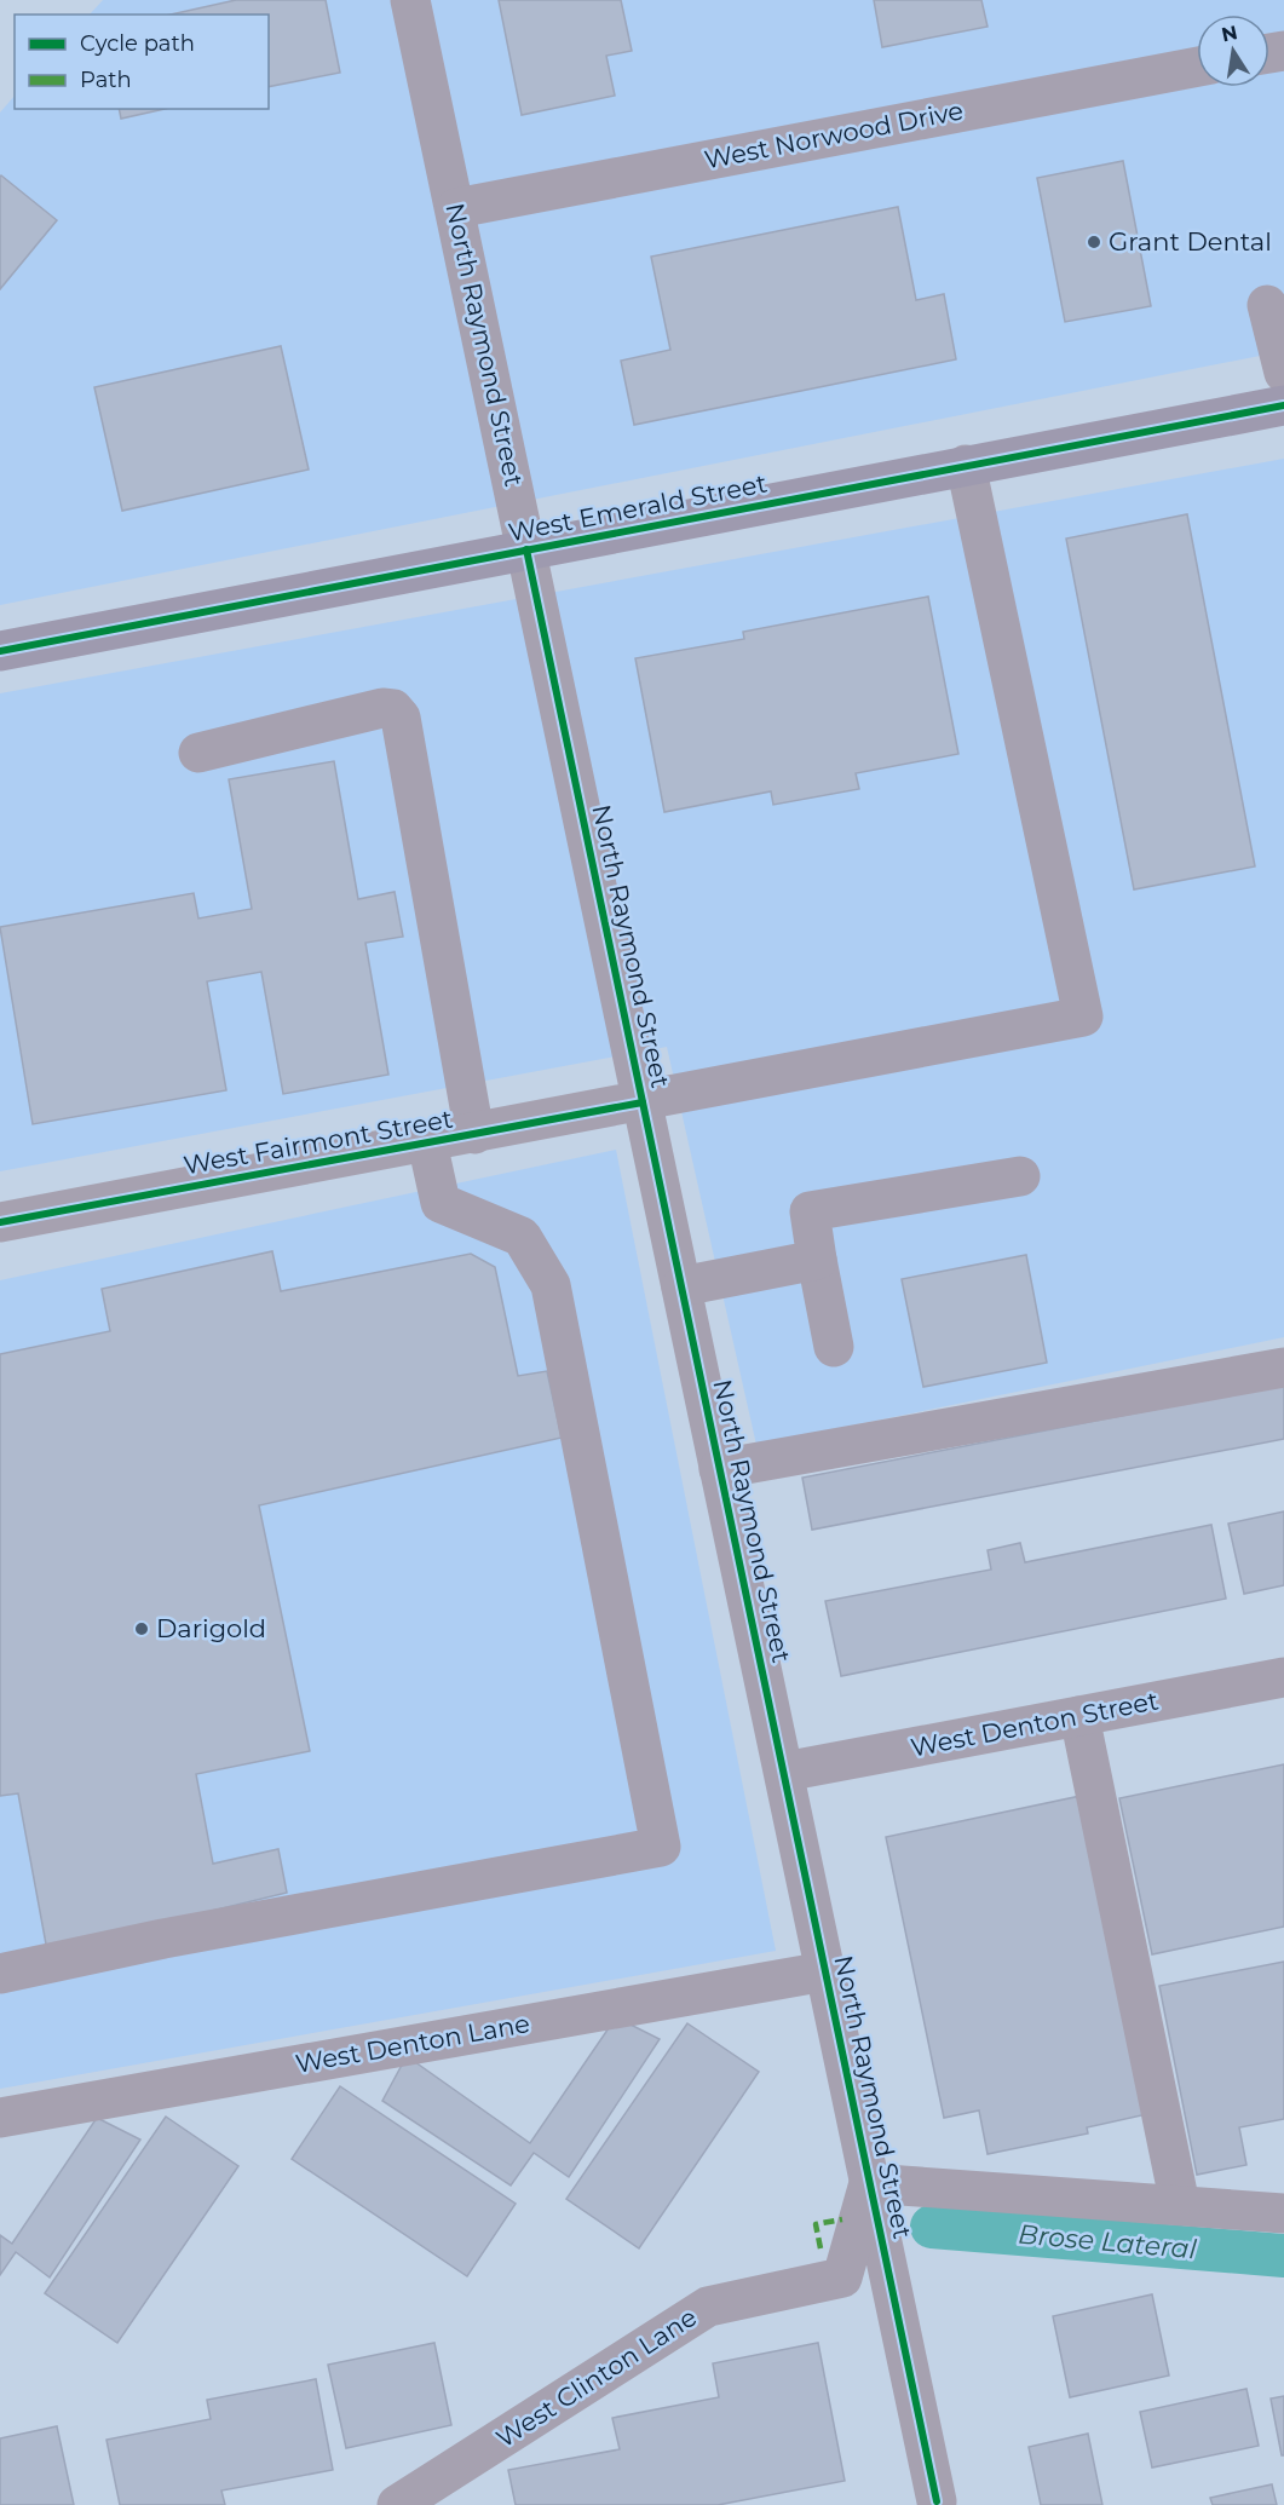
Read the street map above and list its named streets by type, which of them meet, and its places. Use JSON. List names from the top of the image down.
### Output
{
  "streets": {
    "main road": ["West Emerald Street"],
    "street": [
      "West Norwood Drive",
      "North Raymond Street",
      "West Fairmont Street",
      "West Denton Street",
      "West Denton Lane",
      "West Clinton Lane"
    ]
  },
  "crossings": [
    ["West Norwood Drive", "North Raymond Street"],
    ["North Raymond Street", "West Emerald Street"],
    ["North Raymond Street", "West Fairmont Street"],
    ["North Raymond Street", "West Denton Street"],
    ["North Raymond Street", "West Denton Lane"],
    ["North Raymond Street", "West Clinton Lane"],
    ["West Emerald Street", "West Fairmont Street"]
  ],
  "water": ["Brose Lateral"],
  "places": ["Grant Dental", "Darigold"],
  "legend": ["Cycle path", "Path"],
  "north": "top"
}
